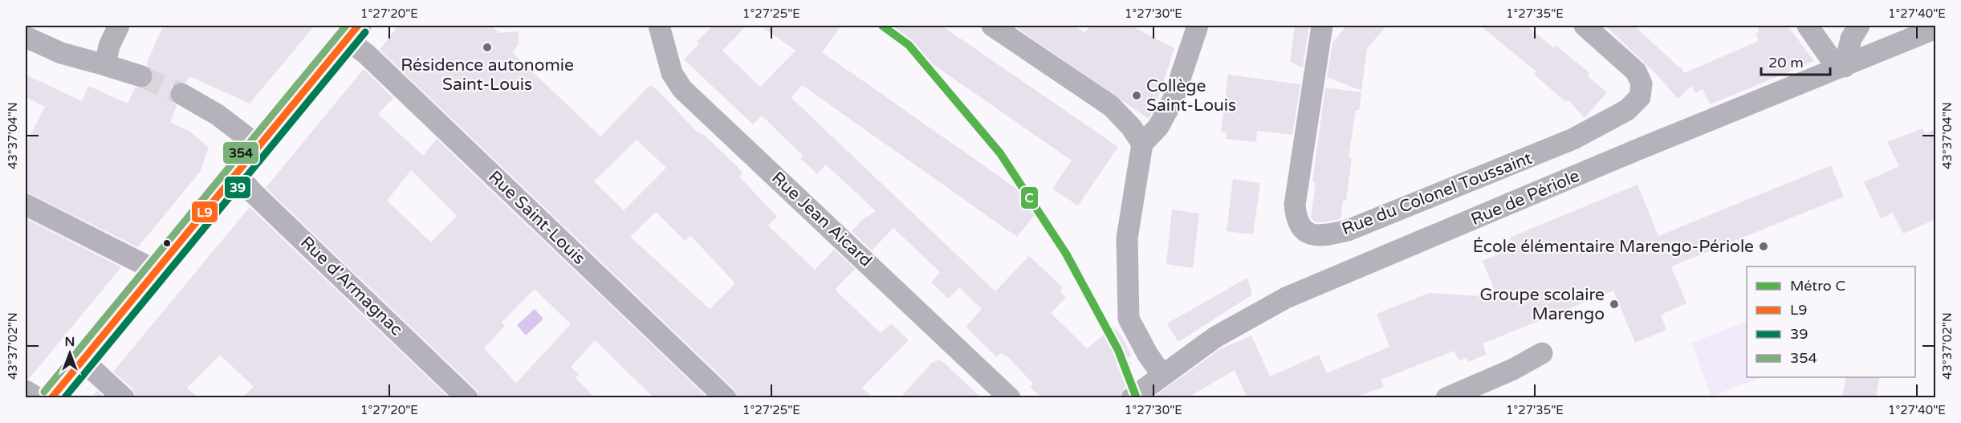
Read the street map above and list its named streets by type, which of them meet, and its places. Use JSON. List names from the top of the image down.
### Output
{
  "streets": {
    "street": [
      "Rue du Colonel Toussaint",
      "Rue de Périole",
      "Rue Saint-Louis",
      "Rue Jean Aicard",
      "Rue d'Armagnac"
    ]
  },
  "places": [
    "Résidence autonomie Saint-Louis",
    "Collège Saint-Louis",
    "École élémentaire Marengo-Périole",
    "Groupe scolaire Marengo"
  ],
  "lines": [
    "metro line C",
    "transit line L9",
    "transit line 354",
    "transit line 39"
  ],
  "legend": [
    "Métro C",
    "L9",
    "39",
    "354"
  ],
  "scale_bar": "20 m",
  "north": "top",
  "coordinates": [
    "1°27'20\"E",
    "1°27'25\"E",
    "1°27'30\"E",
    "1°27'35\"E",
    "1°27'40\"E",
    "43°37'04\"N",
    "43°37'02\"N"
  ]
}
